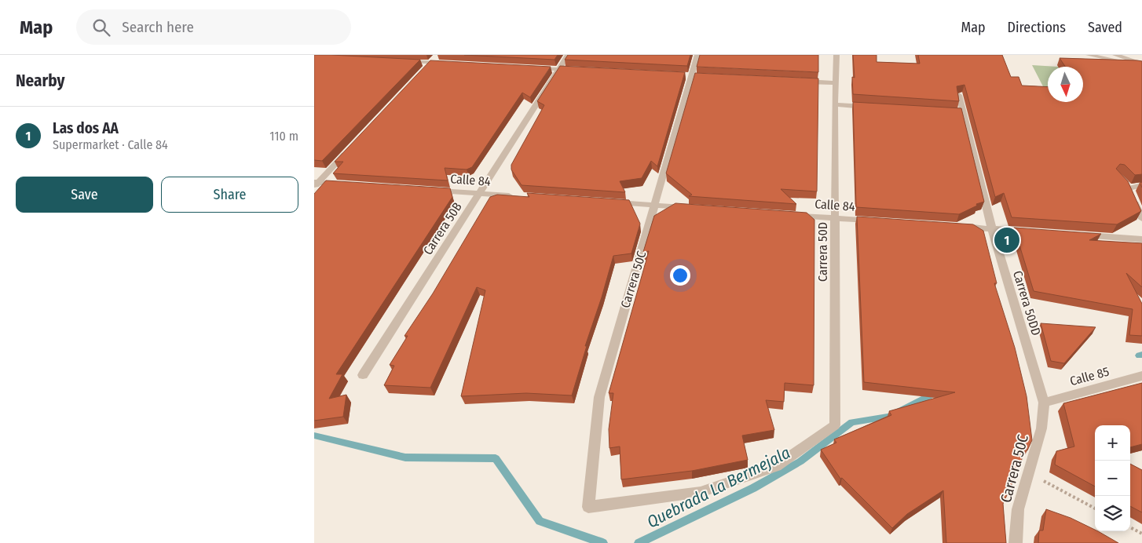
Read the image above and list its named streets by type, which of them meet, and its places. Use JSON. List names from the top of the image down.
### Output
{
  "streets": {
    "street": [
      "Calle 84",
      "Carrera 50B",
      "Carrera 50D",
      "Carrera 50C",
      "Carrera 50DD",
      "Calle 85"
    ]
  },
  "crossings": [
    ["Calle 84", "Carrera 50B"],
    ["Calle 84", "Carrera 50D"],
    ["Carrera 50D", "Carrera 50C"],
    ["Carrera 50C", "Carrera 50DD"],
    ["Carrera 50C", "Calle 85"],
    ["Carrera 50DD", "Calle 85"]
  ],
  "water": ["Quebrada La Bermejala"],
  "north": "bottom",
  "page": {
    "header": "Map",
    "search": "Search here",
    "nav": ["Map", "Directions", "Saved"],
    "heading": "Nearby",
    "list": [
      {
        "mark": "1",
        "name": "Las dos AA",
        "note": "Supermarket · Calle 84",
        "value": "110 m"
      }
    ],
    "buttons": ["Save", "Share"],
    "pins": "1",
    "map_buttons": ["+", "−"]
  }
}
